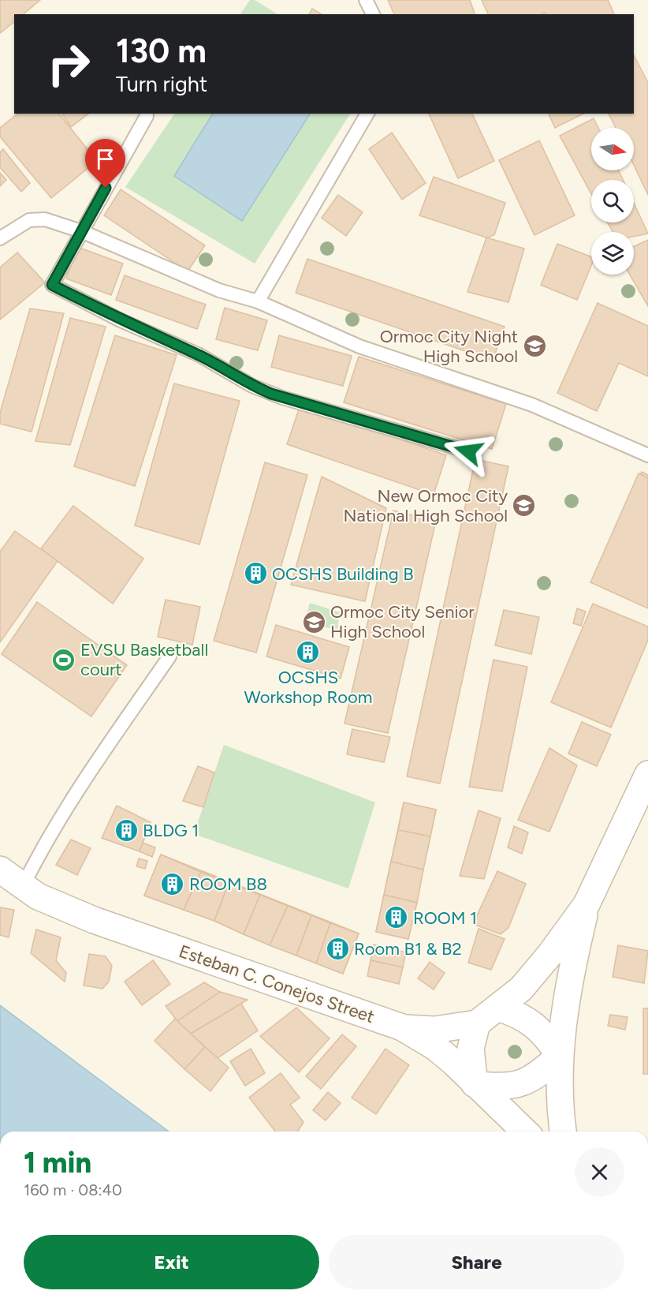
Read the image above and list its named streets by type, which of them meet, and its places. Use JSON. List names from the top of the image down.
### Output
{
  "streets": {
    "main road": ["Esteban C. Conejos Street"]
  },
  "places": {
    "school or university": ["Ormoc City Night High School", "New Ormoc City National High School", "Ormoc City Senior High School"],
    "building": [
      "OCSHS Building B",
      "OCSHS Workshop Room",
      "BLDG 1",
      "ROOM B8",
      "ROOM 1",
      "Room B1 & B2"
    ],
    "sports": ["EVSU Basketball court"]
  },
  "north": "right",
  "page": {
    "turn": ["130 m", "Turn right"],
    "heading": ["1 min", "160 m · 08:40"],
    "buttons": ["Exit", "Share"]
  }
}
